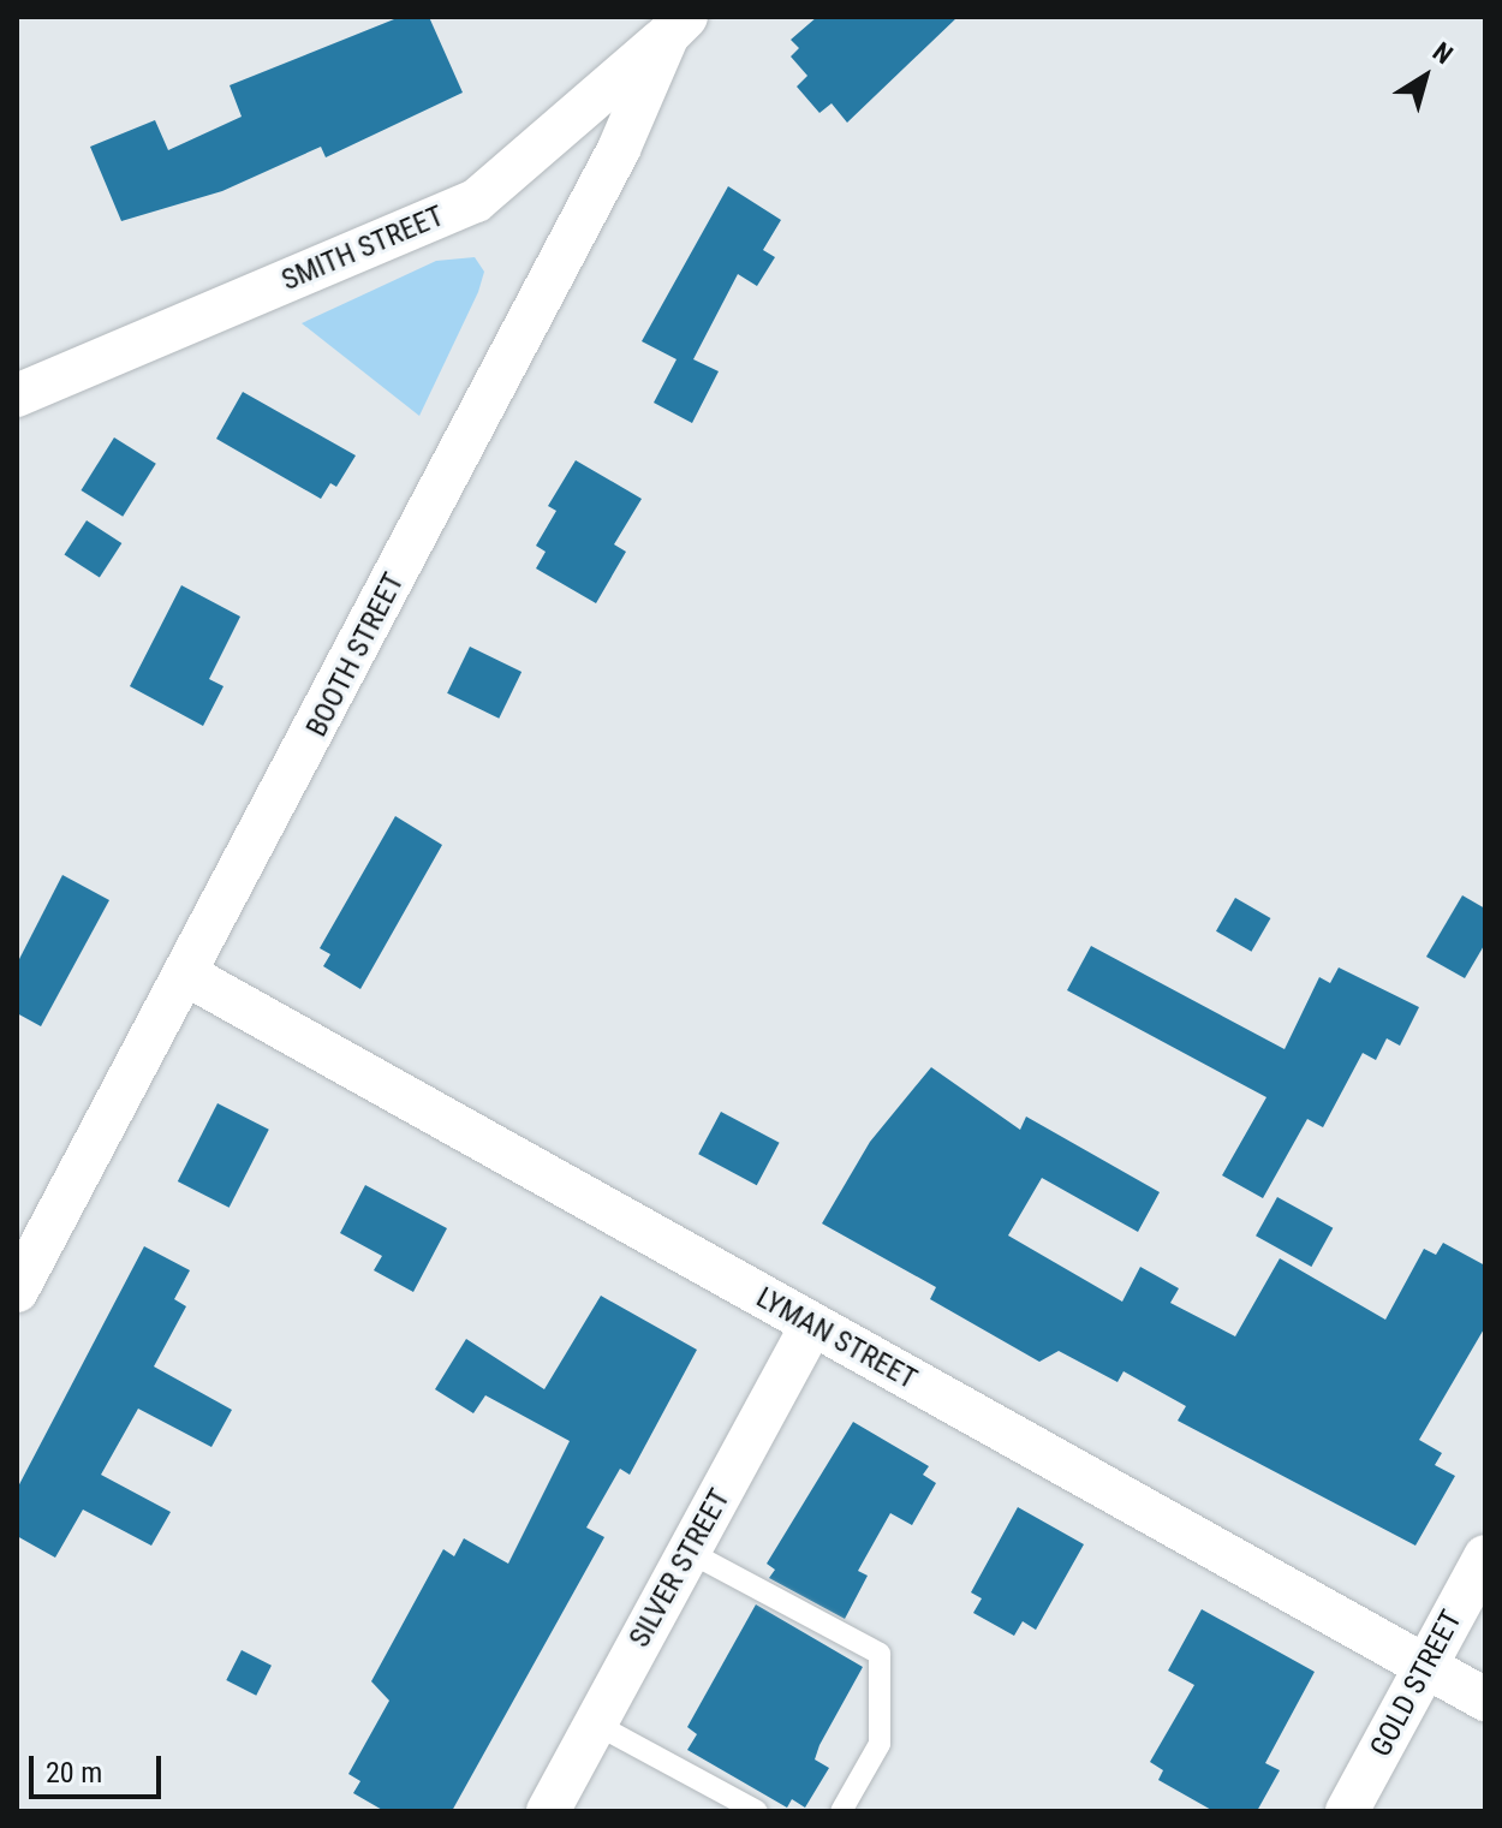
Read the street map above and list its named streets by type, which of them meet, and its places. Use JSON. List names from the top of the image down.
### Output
{
  "streets": {
    "street": [
      "SMITH STREET",
      "BOOTH STREET",
      "LYMAN STREET",
      "SILVER STREET",
      "GOLD STREET"
    ]
  },
  "crossings": [
    ["SMITH STREET", "BOOTH STREET"],
    ["BOOTH STREET", "LYMAN STREET"],
    ["LYMAN STREET", "SILVER STREET"],
    ["LYMAN STREET", "GOLD STREET"]
  ],
  "scale_bar": "20 m",
  "north": "top right"
}
